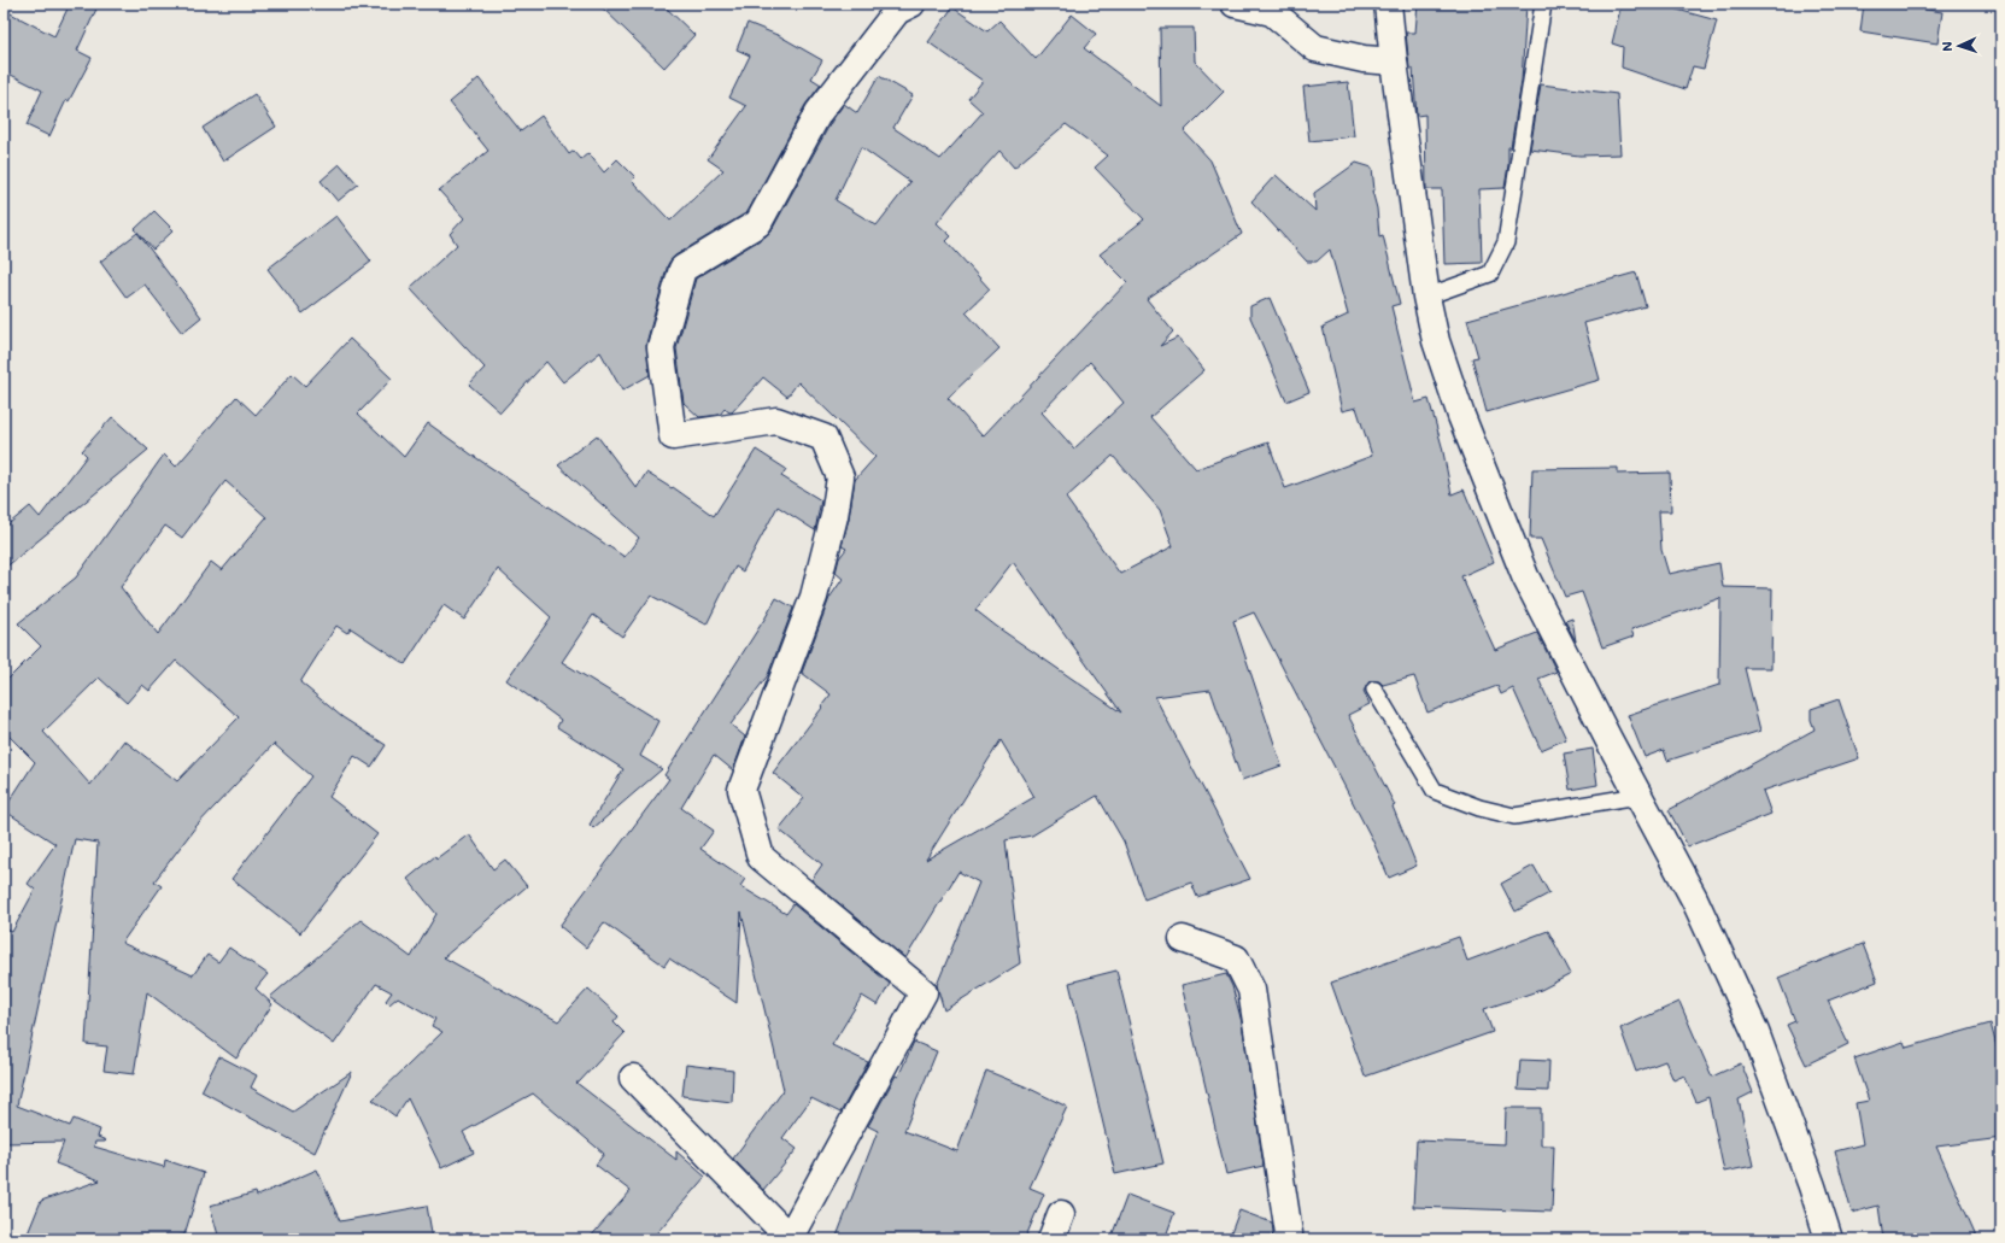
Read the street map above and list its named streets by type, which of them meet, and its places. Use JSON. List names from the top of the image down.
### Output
{
  "north": "left"
}
